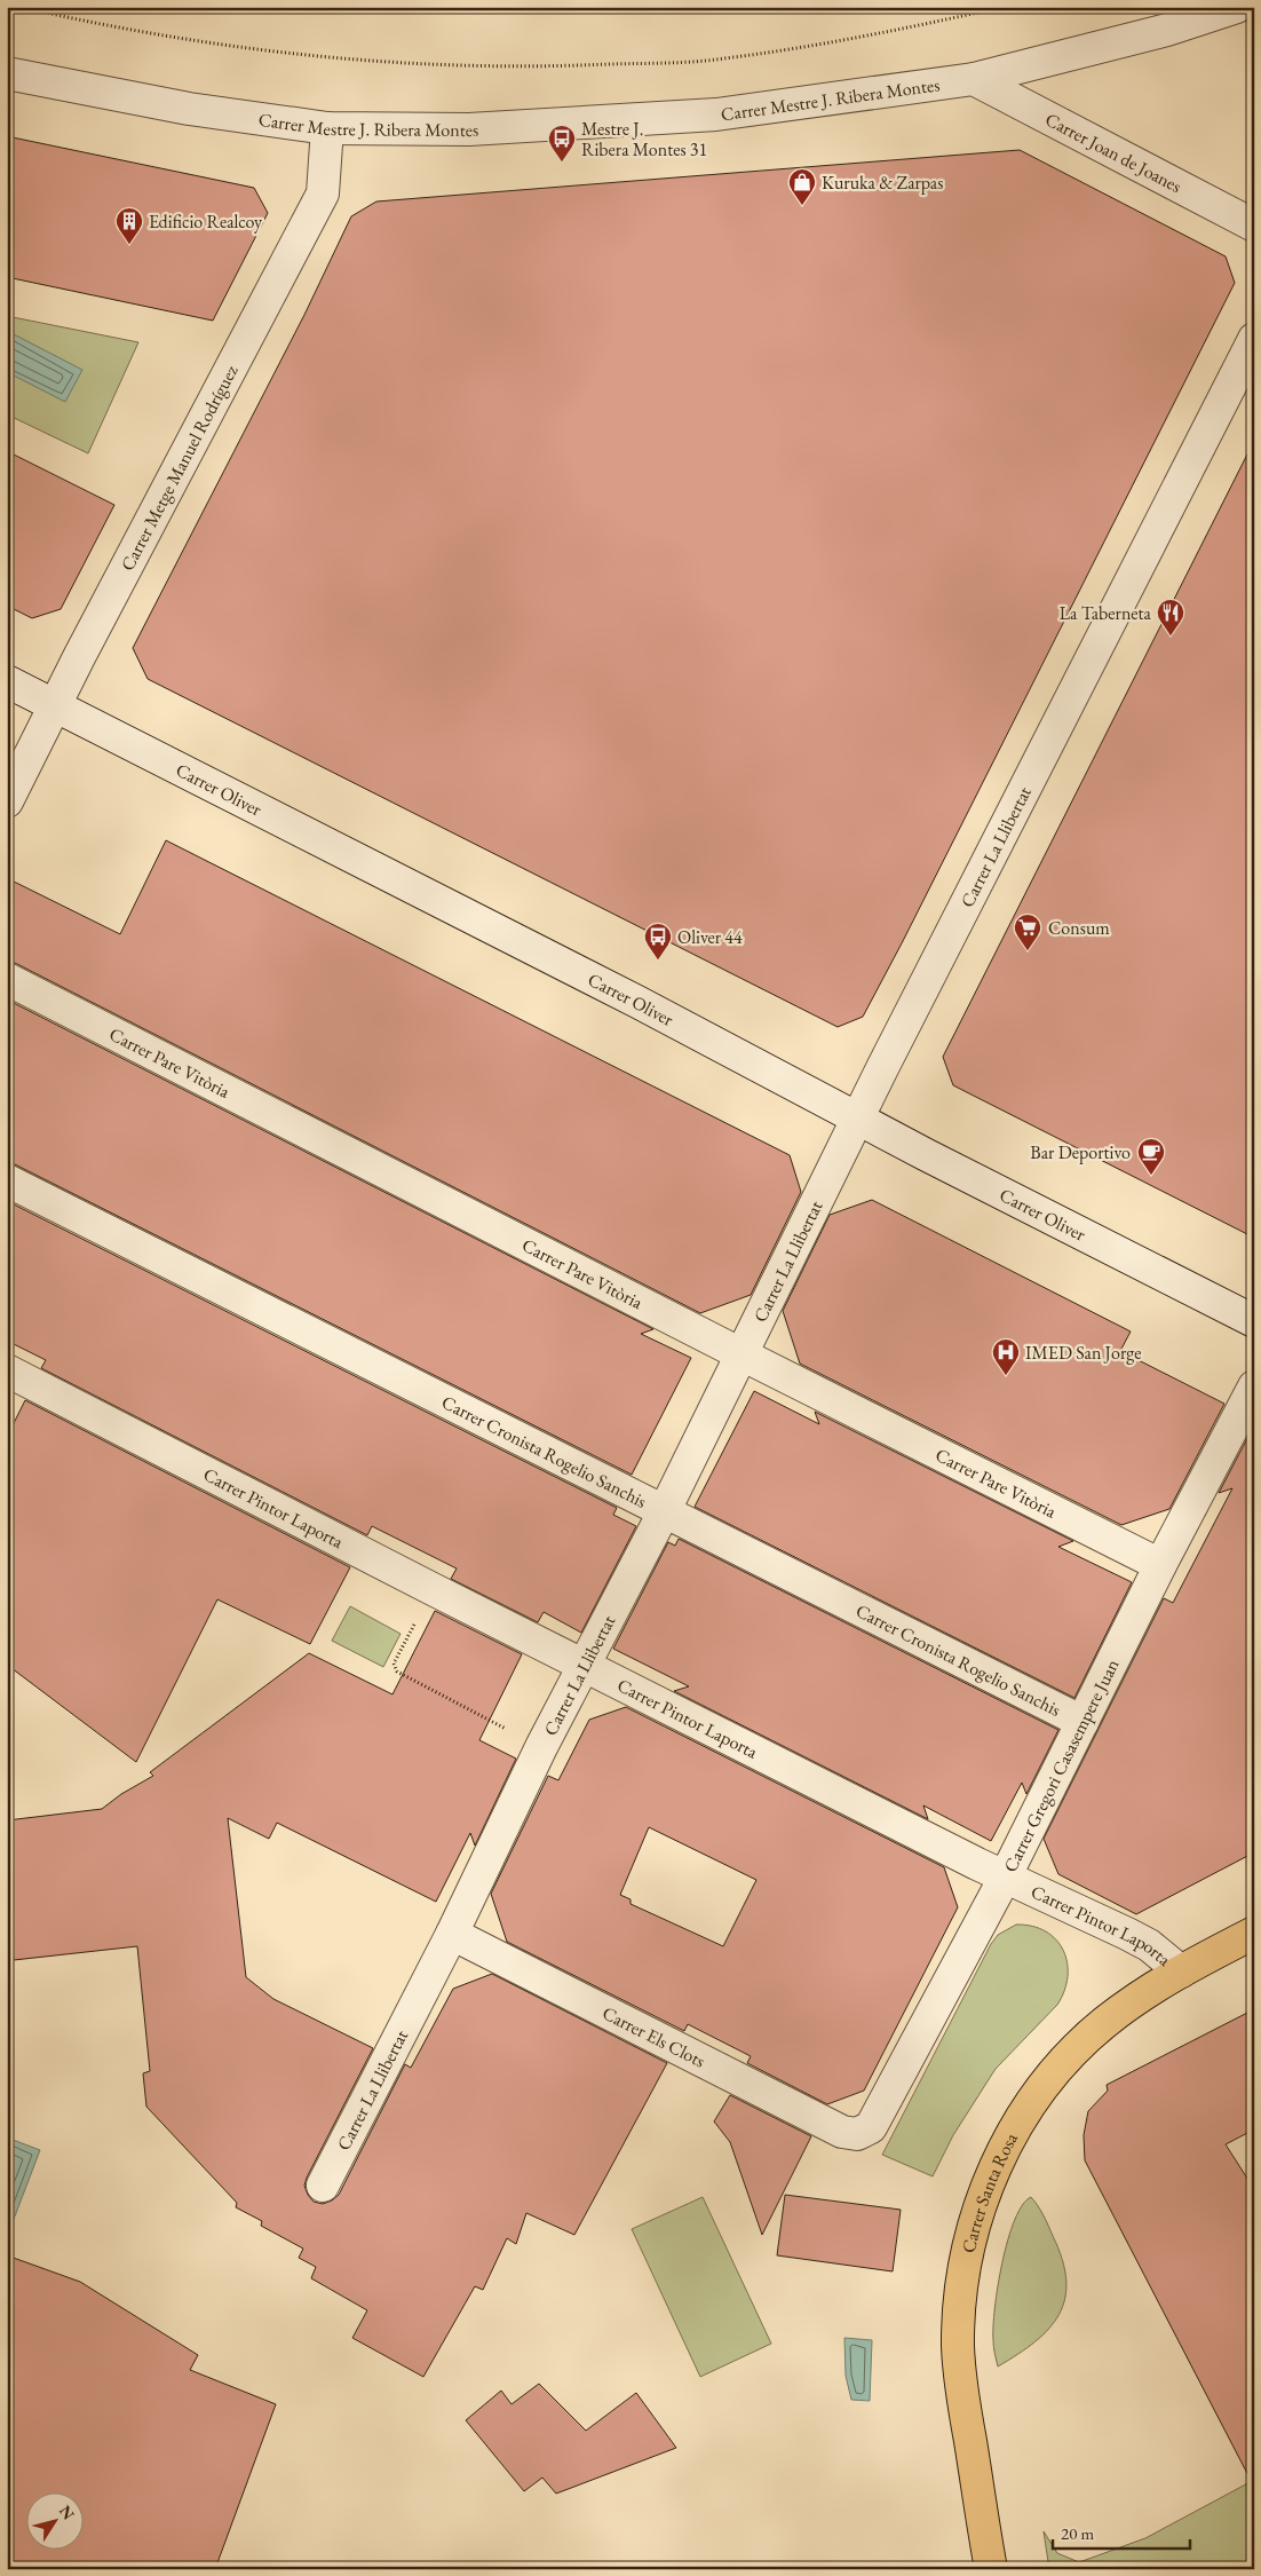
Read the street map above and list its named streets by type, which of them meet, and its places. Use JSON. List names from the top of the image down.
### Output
{
  "streets": {
    "main road": ["Carrer Santa Rosa"],
    "street": [
      "Carrer Mestre J. Ribera Montes",
      "Carrer Joan de Joanes",
      "Carrer Metge Manuel Rodríguez",
      "Carrer Oliver",
      "Carrer La Llibertat",
      "Carrer Pare Vitòria",
      "Carrer Cronista Rogelio Sanchis",
      "Carrer Pintor Laporta",
      "Carrer Gregori Casasempere Juan",
      "Carrer Els Clots"
    ]
  },
  "crossings": [
    ["Carrer Mestre J. Ribera Montes", "Carrer Joan de Joanes"],
    ["Carrer Mestre J. Ribera Montes", "Carrer Metge Manuel Rodríguez"],
    ["Carrer Metge Manuel Rodríguez", "Carrer Oliver"],
    ["Carrer Oliver", "Carrer La Llibertat"],
    ["Carrer La Llibertat", "Carrer Pare Vitòria"],
    ["Carrer La Llibertat", "Carrer Cronista Rogelio Sanchis"],
    ["Carrer La Llibertat", "Carrer Pintor Laporta"],
    ["Carrer La Llibertat", "Carrer Els Clots"],
    ["Carrer Pare Vitòria", "Carrer Gregori Casasempere Juan"],
    ["Carrer Cronista Rogelio Sanchis", "Carrer Gregori Casasempere Juan"],
    ["Carrer Pintor Laporta", "Carrer Gregori Casasempere Juan"],
    ["Carrer Pintor Laporta", "Carrer Santa Rosa"],
    ["Carrer Gregori Casasempere Juan", "Carrer Els Clots"]
  ],
  "places": {
    "bus stop": ["Mestre J. Ribera Montes 31", "Oliver 44"],
    "shop": ["Kuruka & Zarpas"],
    "building": ["Edificio Realcoy"],
    "restaurant": ["La Taberneta"],
    "supermarket": ["Consum"],
    "cafe": ["Bar Deportivo"],
    "hospital": ["IMED San Jorge"]
  },
  "scale_bar": "20 m",
  "north": "top right"
}
